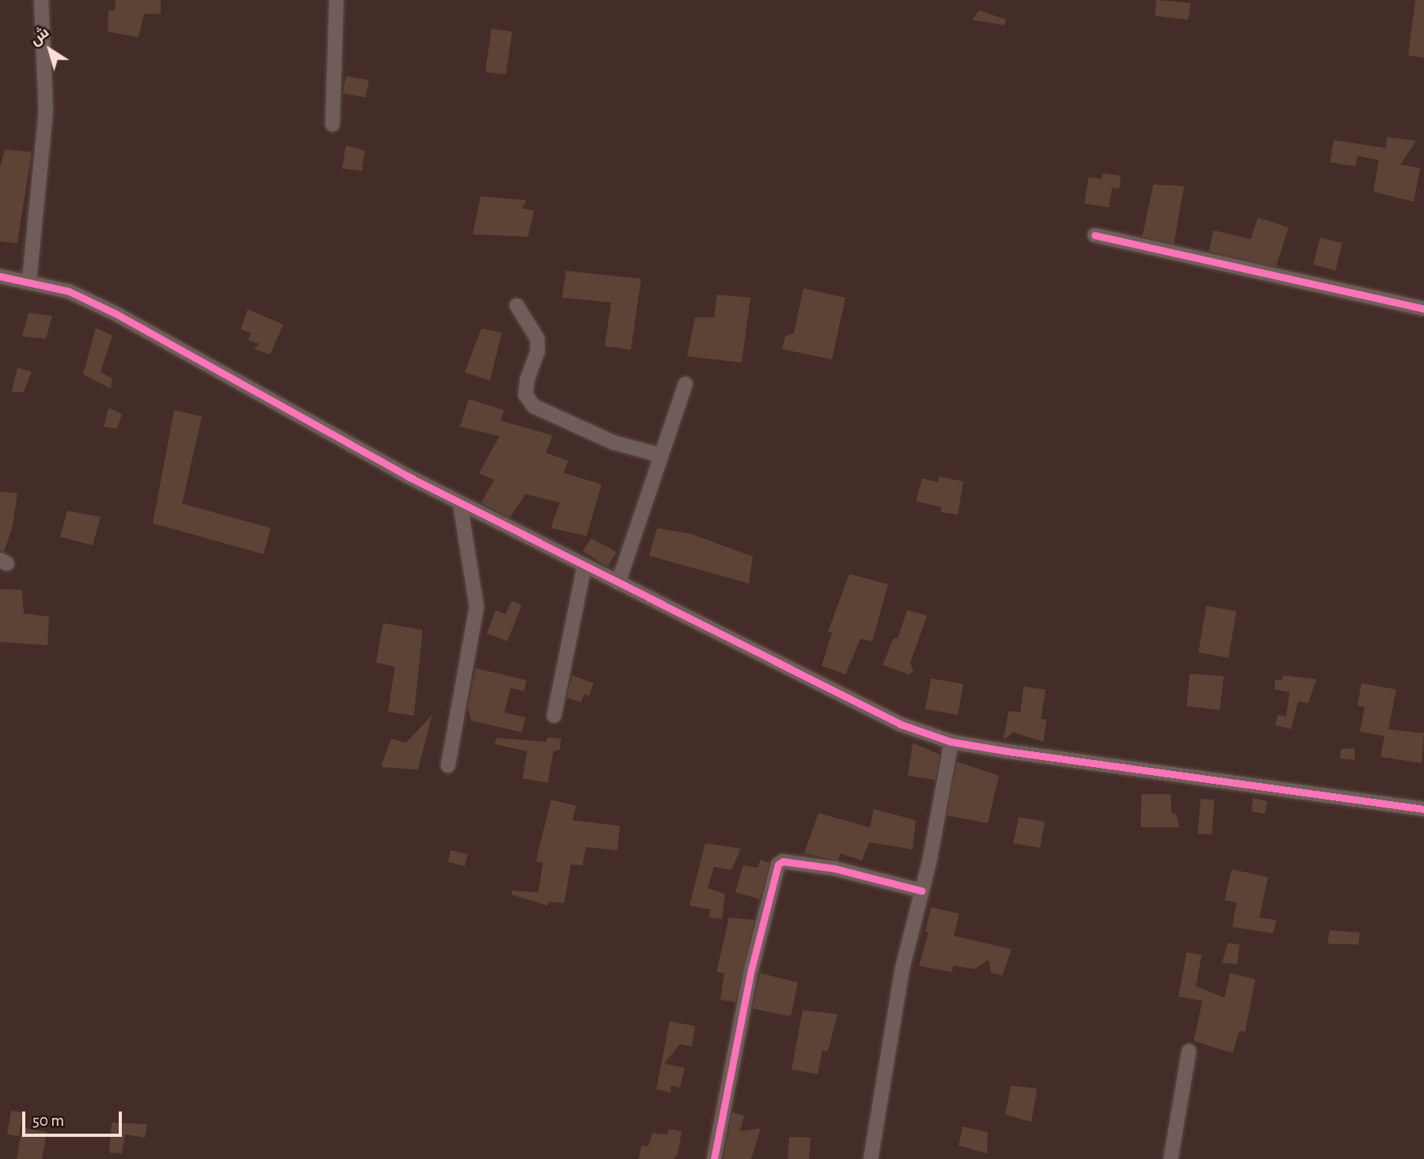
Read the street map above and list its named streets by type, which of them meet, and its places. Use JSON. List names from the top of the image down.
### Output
{
  "scale_bar": "50 m",
  "north": "top left"
}
